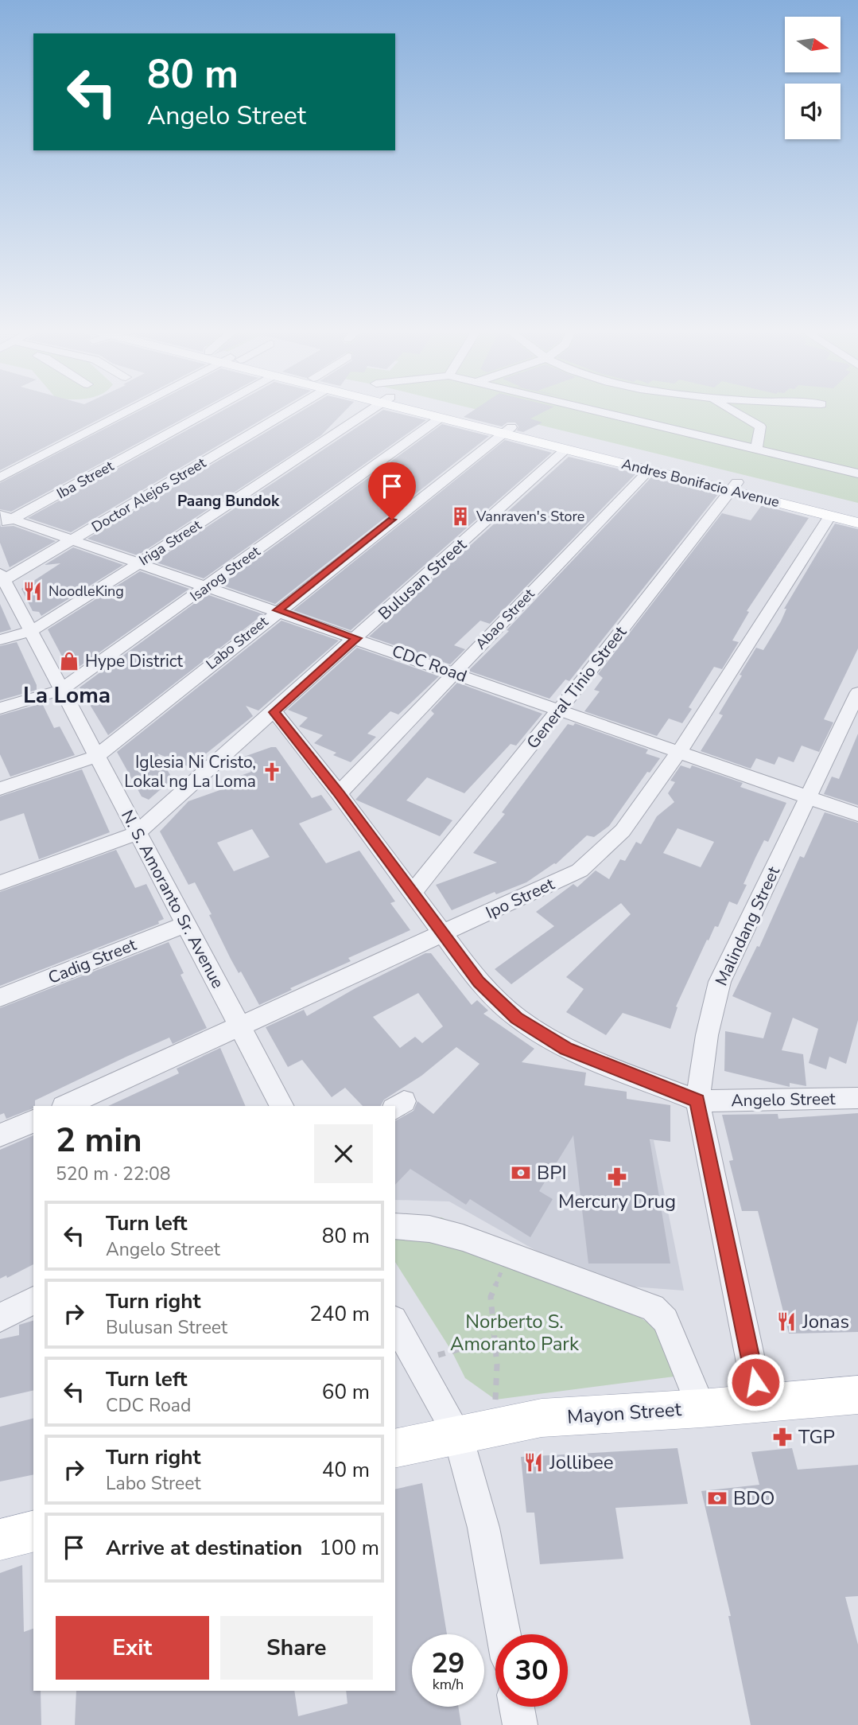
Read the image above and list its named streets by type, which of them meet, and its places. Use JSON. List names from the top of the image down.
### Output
{
  "streets": {
    "main road": ["Andres Bonifacio Avenue", "Mayon Street"],
    "street": [
      "Iba Street",
      "Doctor Alejos Street",
      "Iriga Street",
      "Isarog Street",
      "Bulusan Street",
      "Abao Street",
      "Labo Street",
      "CDC Road",
      "General Tinio Street",
      "Ipo Street",
      "N. S. Amoranto Sr. Avenue",
      "Malindang Street",
      "Cadig Street",
      "Angelo Street"
    ]
  },
  "crossings": [
    ["Iba Street", "CDC Road"],
    ["Andres Bonifacio Avenue", "Isarog Street"],
    ["Andres Bonifacio Avenue", "Bulusan Street"],
    ["Andres Bonifacio Avenue", "Abao Street"],
    ["Andres Bonifacio Avenue", "Labo Street"],
    ["Andres Bonifacio Avenue", "General Tinio Street"],
    ["Andres Bonifacio Avenue", "Ipo Street"],
    ["Doctor Alejos Street", "CDC Road"],
    ["Doctor Alejos Street", "N. S. Amoranto Sr. Avenue"],
    ["Iriga Street", "CDC Road"],
    ["Iriga Street", "N. S. Amoranto Sr. Avenue"],
    ["Isarog Street", "CDC Road"],
    ["Isarog Street", "N. S. Amoranto Sr. Avenue"],
    ["Bulusan Street", "CDC Road"],
    ["Bulusan Street", "N. S. Amoranto Sr. Avenue"],
    ["Bulusan Street", "Angelo Street"],
    ["Abao Street", "CDC Road"],
    ["Abao Street", "Angelo Street"],
    ["Labo Street", "CDC Road"],
    ["Labo Street", "N. S. Amoranto Sr. Avenue"],
    ["CDC Road", "General Tinio Street"],
    ["CDC Road", "Ipo Street"],
    ["CDC Road", "Malindang Street"],
    ["General Tinio Street", "Angelo Street"],
    ["Ipo Street", "N. S. Amoranto Sr. Avenue"],
    ["Ipo Street", "Angelo Street"],
    ["N. S. Amoranto Sr. Avenue", "Cadig Street"],
    ["Malindang Street", "Angelo Street"],
    ["Malindang Street", "Mayon Street"]
  ],
  "districts": ["Paang Bundok", "La Loma"],
  "parks": ["Norberto S. Amoranto Park"],
  "places": {
    "building": ["Vanraven's Store"],
    "restaurant": ["NoodleKing", "Jonas", "Jollibee"],
    "shop": ["Hype District"],
    "church": ["Iglesia Ni Cristo, Lokal ng La Loma"],
    "bank": ["BPI", "BDO"],
    "pharmacy": ["Mercury Drug", "TGP"]
  },
  "north": "right",
  "page": {
    "turn": ["80 m", "Angelo Street"],
    "heading": ["2 min", "520 m · 22:08"],
    "list": [
      {
        "name": "Turn left",
        "note": "Angelo Street",
        "value": "80 m"
      },
      {
        "name": "Turn right",
        "note": "Bulusan Street",
        "value": "240 m"
      },
      {
        "name": "Turn left",
        "note": "CDC Road",
        "value": "60 m"
      },
      {
        "name": "Turn right",
        "note": "Labo Street",
        "value": "40 m"
      },
      {
        "name": "Arrive at destination",
        "value": "100 m"
      }
    ],
    "buttons": ["Exit", "Share"],
    "speed": "29 km/h",
    "limit": "30"
  }
}
